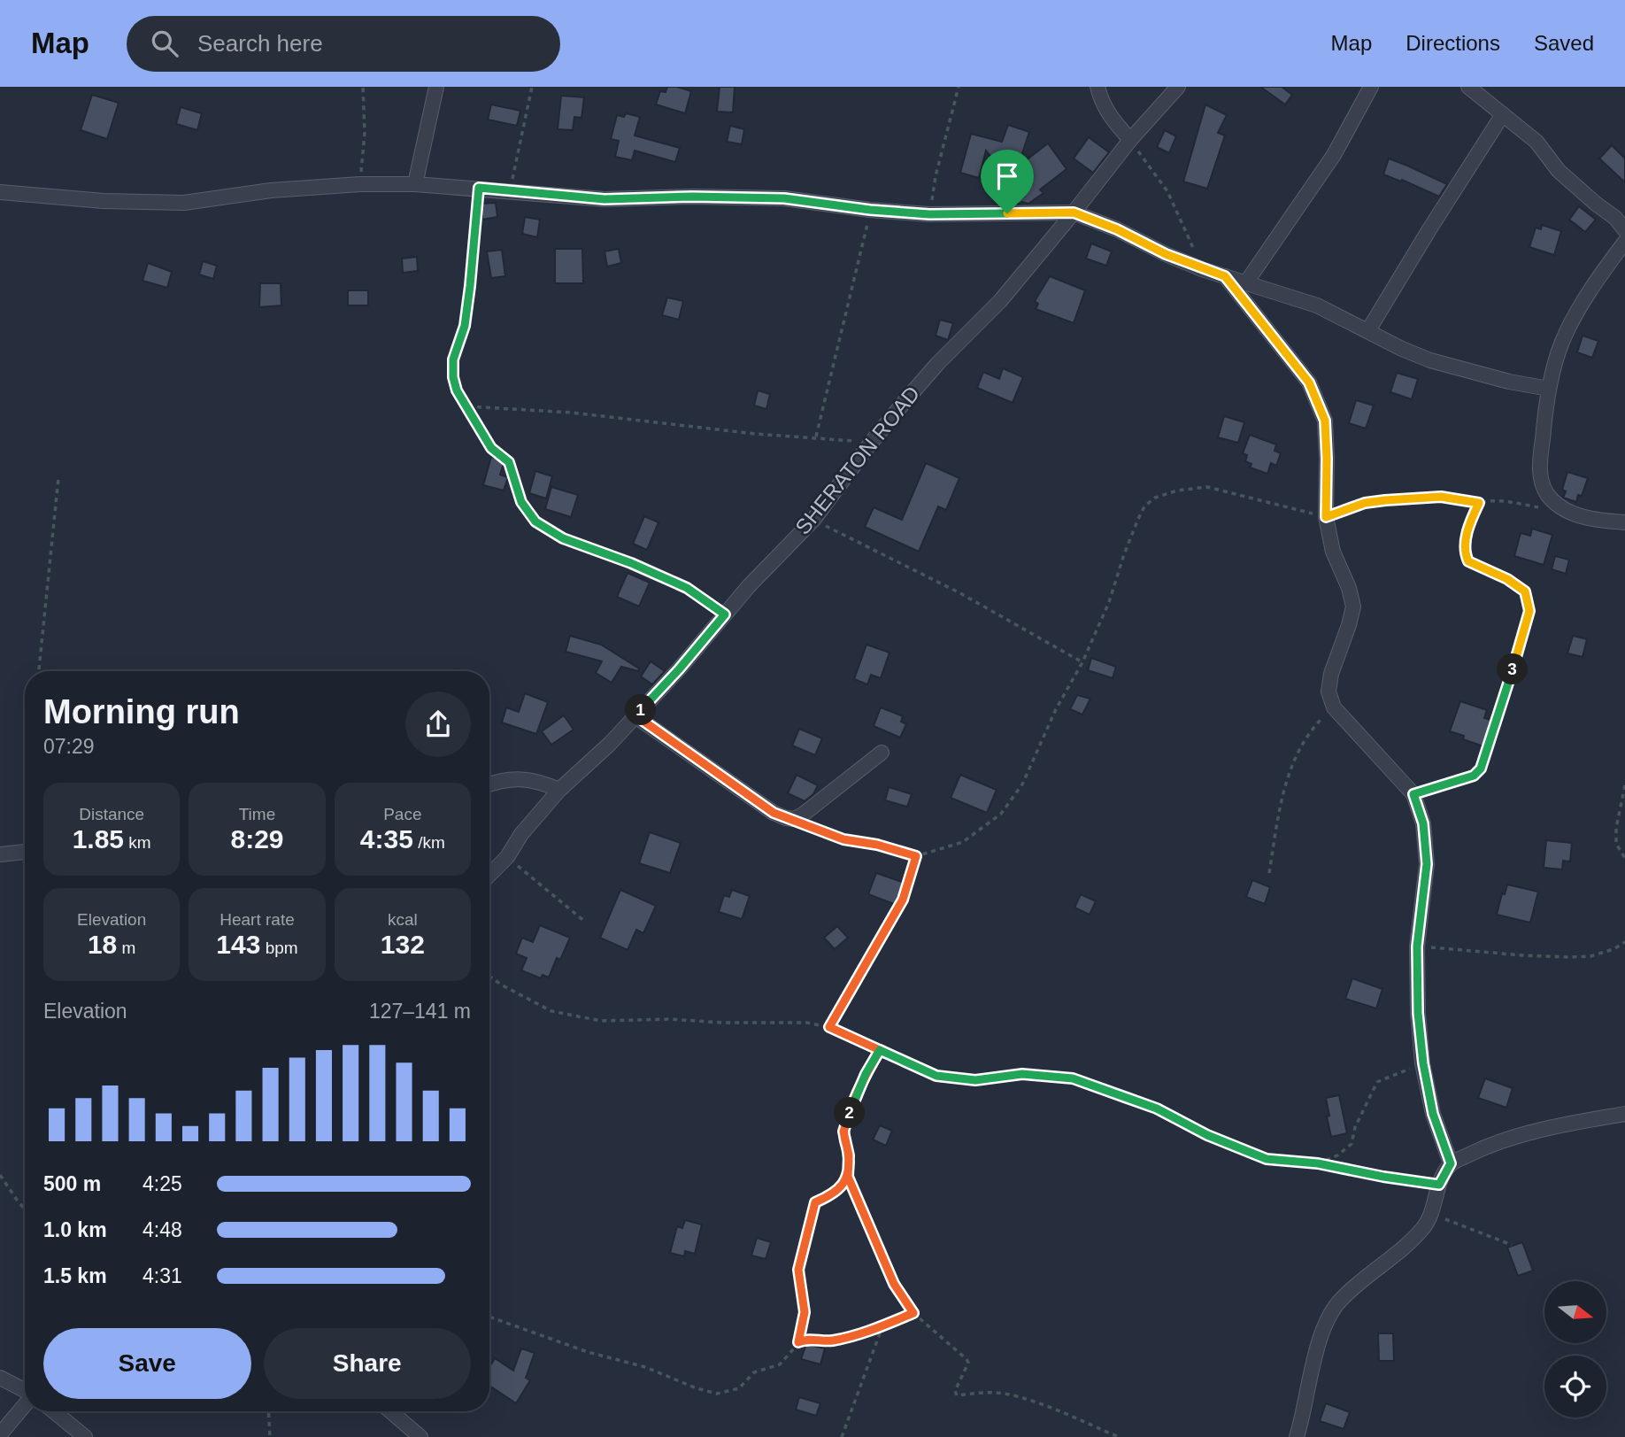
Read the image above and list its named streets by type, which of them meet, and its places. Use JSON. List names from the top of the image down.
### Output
{
  "streets": {
    "street": ["SHERATON ROAD"]
  },
  "north": "right",
  "page": {
    "header": "Map",
    "search": "Search here",
    "nav": ["Map", "Directions", "Saved"],
    "pins": ["3", "1", "2"],
    "heading": ["Morning run", "07:29"],
    "stats": [
      ["Distance", "1.85 km"],
      ["Time", "8:29"],
      ["Pace", "4:35 /km"],
      ["Elevation", "18 m"],
      ["Heart rate", "143 bpm"],
      ["kcal", "132"]
    ],
    "chart": ["Elevation", "127–141 m"],
    "list": [
      {
        "name": "500 m",
        "note": "4:25"
      },
      {
        "name": "1.0 km",
        "note": "4:48"
      },
      {
        "name": "1.5 km",
        "note": "4:31"
      }
    ],
    "buttons": ["Save", "Share"]
  }
}
